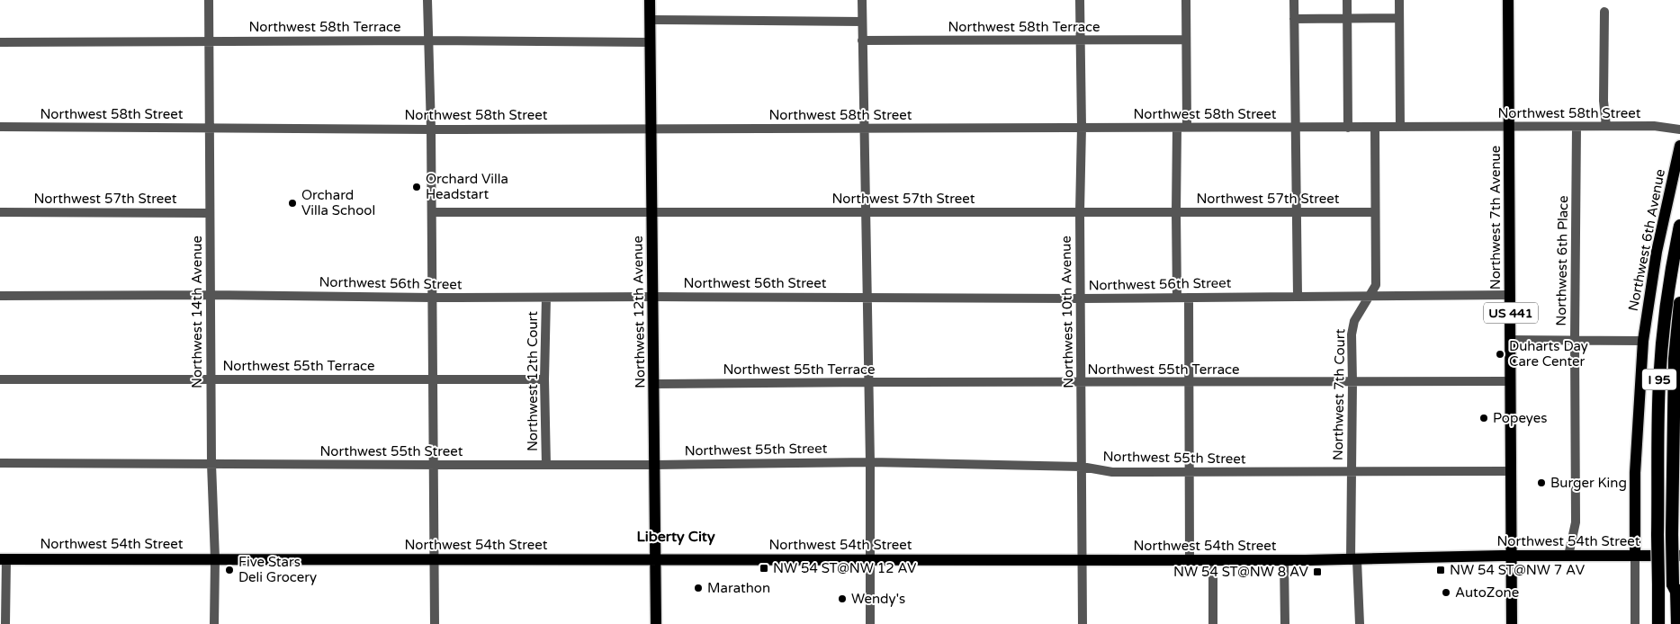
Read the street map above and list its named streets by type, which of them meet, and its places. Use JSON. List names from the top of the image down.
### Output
{
  "streets": {
    "highway": ["I 95"],
    "main road": [
      "Northwest 7th Avenue",
      "Northwest 6th Avenue",
      "Northwest 12th Avenue",
      "US 441",
      "Northwest 54th Street"
    ],
    "street": [
      "Northwest 58th Terrace",
      "Northwest 58th Street",
      "Northwest 57th Street",
      "Northwest 6th Place",
      "Northwest 56th Street",
      "Northwest 14th Avenue",
      "Northwest 10th Avenue",
      "Northwest 55th Terrace",
      "Northwest 12th Court",
      "Northwest 7th Court",
      "Northwest 55th Street"
    ]
  },
  "crossings": [
    ["Northwest 58th Terrace", "Northwest 14th Avenue"],
    ["Northwest 58th Terrace", "Northwest 12th Avenue"],
    ["Northwest 58th Terrace", "Northwest 10th Avenue"],
    ["Northwest 58th Street", "Northwest 7th Avenue"],
    ["Northwest 58th Street", "Northwest 6th Place"],
    ["Northwest 58th Street", "Northwest 14th Avenue"],
    ["Northwest 58th Street", "Northwest 12th Avenue"],
    ["Northwest 58th Street", "Northwest 10th Avenue"],
    ["Northwest 58th Street", "Northwest 7th Court"],
    ["Northwest 57th Street", "Northwest 14th Avenue"],
    ["Northwest 57th Street", "Northwest 12th Avenue"],
    ["Northwest 57th Street", "Northwest 10th Avenue"],
    ["Northwest 57th Street", "Northwest 7th Court"],
    ["Northwest 7th Avenue", "Northwest 56th Street"],
    ["Northwest 7th Avenue", "Northwest 55th Terrace"],
    ["Northwest 7th Avenue", "Northwest 55th Street"],
    ["Northwest 7th Avenue", "Northwest 54th Street"],
    ["Northwest 6th Avenue", "Northwest 54th Street"],
    ["Northwest 6th Place", "Northwest 54th Street"],
    ["Northwest 56th Street", "Northwest 14th Avenue"],
    ["Northwest 56th Street", "Northwest 12th Avenue"],
    ["Northwest 56th Street", "Northwest 10th Avenue"],
    ["Northwest 56th Street", "Northwest 12th Court"],
    ["Northwest 56th Street", "Northwest 7th Court"],
    ["Northwest 14th Avenue", "Northwest 55th Terrace"],
    ["Northwest 14th Avenue", "Northwest 55th Street"],
    ["Northwest 14th Avenue", "Northwest 54th Street"],
    ["Northwest 12th Avenue", "Northwest 55th Terrace"],
    ["Northwest 12th Avenue", "Northwest 55th Street"],
    ["Northwest 12th Avenue", "Northwest 54th Street"],
    ["Northwest 10th Avenue", "Northwest 55th Terrace"],
    ["Northwest 10th Avenue", "Northwest 55th Street"],
    ["Northwest 10th Avenue", "Northwest 54th Street"],
    ["Northwest 55th Terrace", "Northwest 12th Court"],
    ["Northwest 55th Terrace", "Northwest 7th Court"],
    ["Northwest 12th Court", "Northwest 55th Street"],
    ["Northwest 7th Court", "Northwest 55th Street"],
    ["Northwest 7th Court", "Northwest 54th Street"]
  ],
  "districts": ["Liberty City"],
  "places": {
    "other": [
      "Orchard Villa Headstart",
      "Orchard Villa School",
      "Duharts Day Care Center",
      "Popeyes",
      "Burger King",
      "Five Stars Deli Grocery",
      "Marathon",
      "AutoZone",
      "Wendy's"
    ],
    "transit": ["NW 54 ST@NW 12 AV", "NW 54 ST@NW 7 AV", "NW 54 ST@NW 8 AV"]
  }
}
